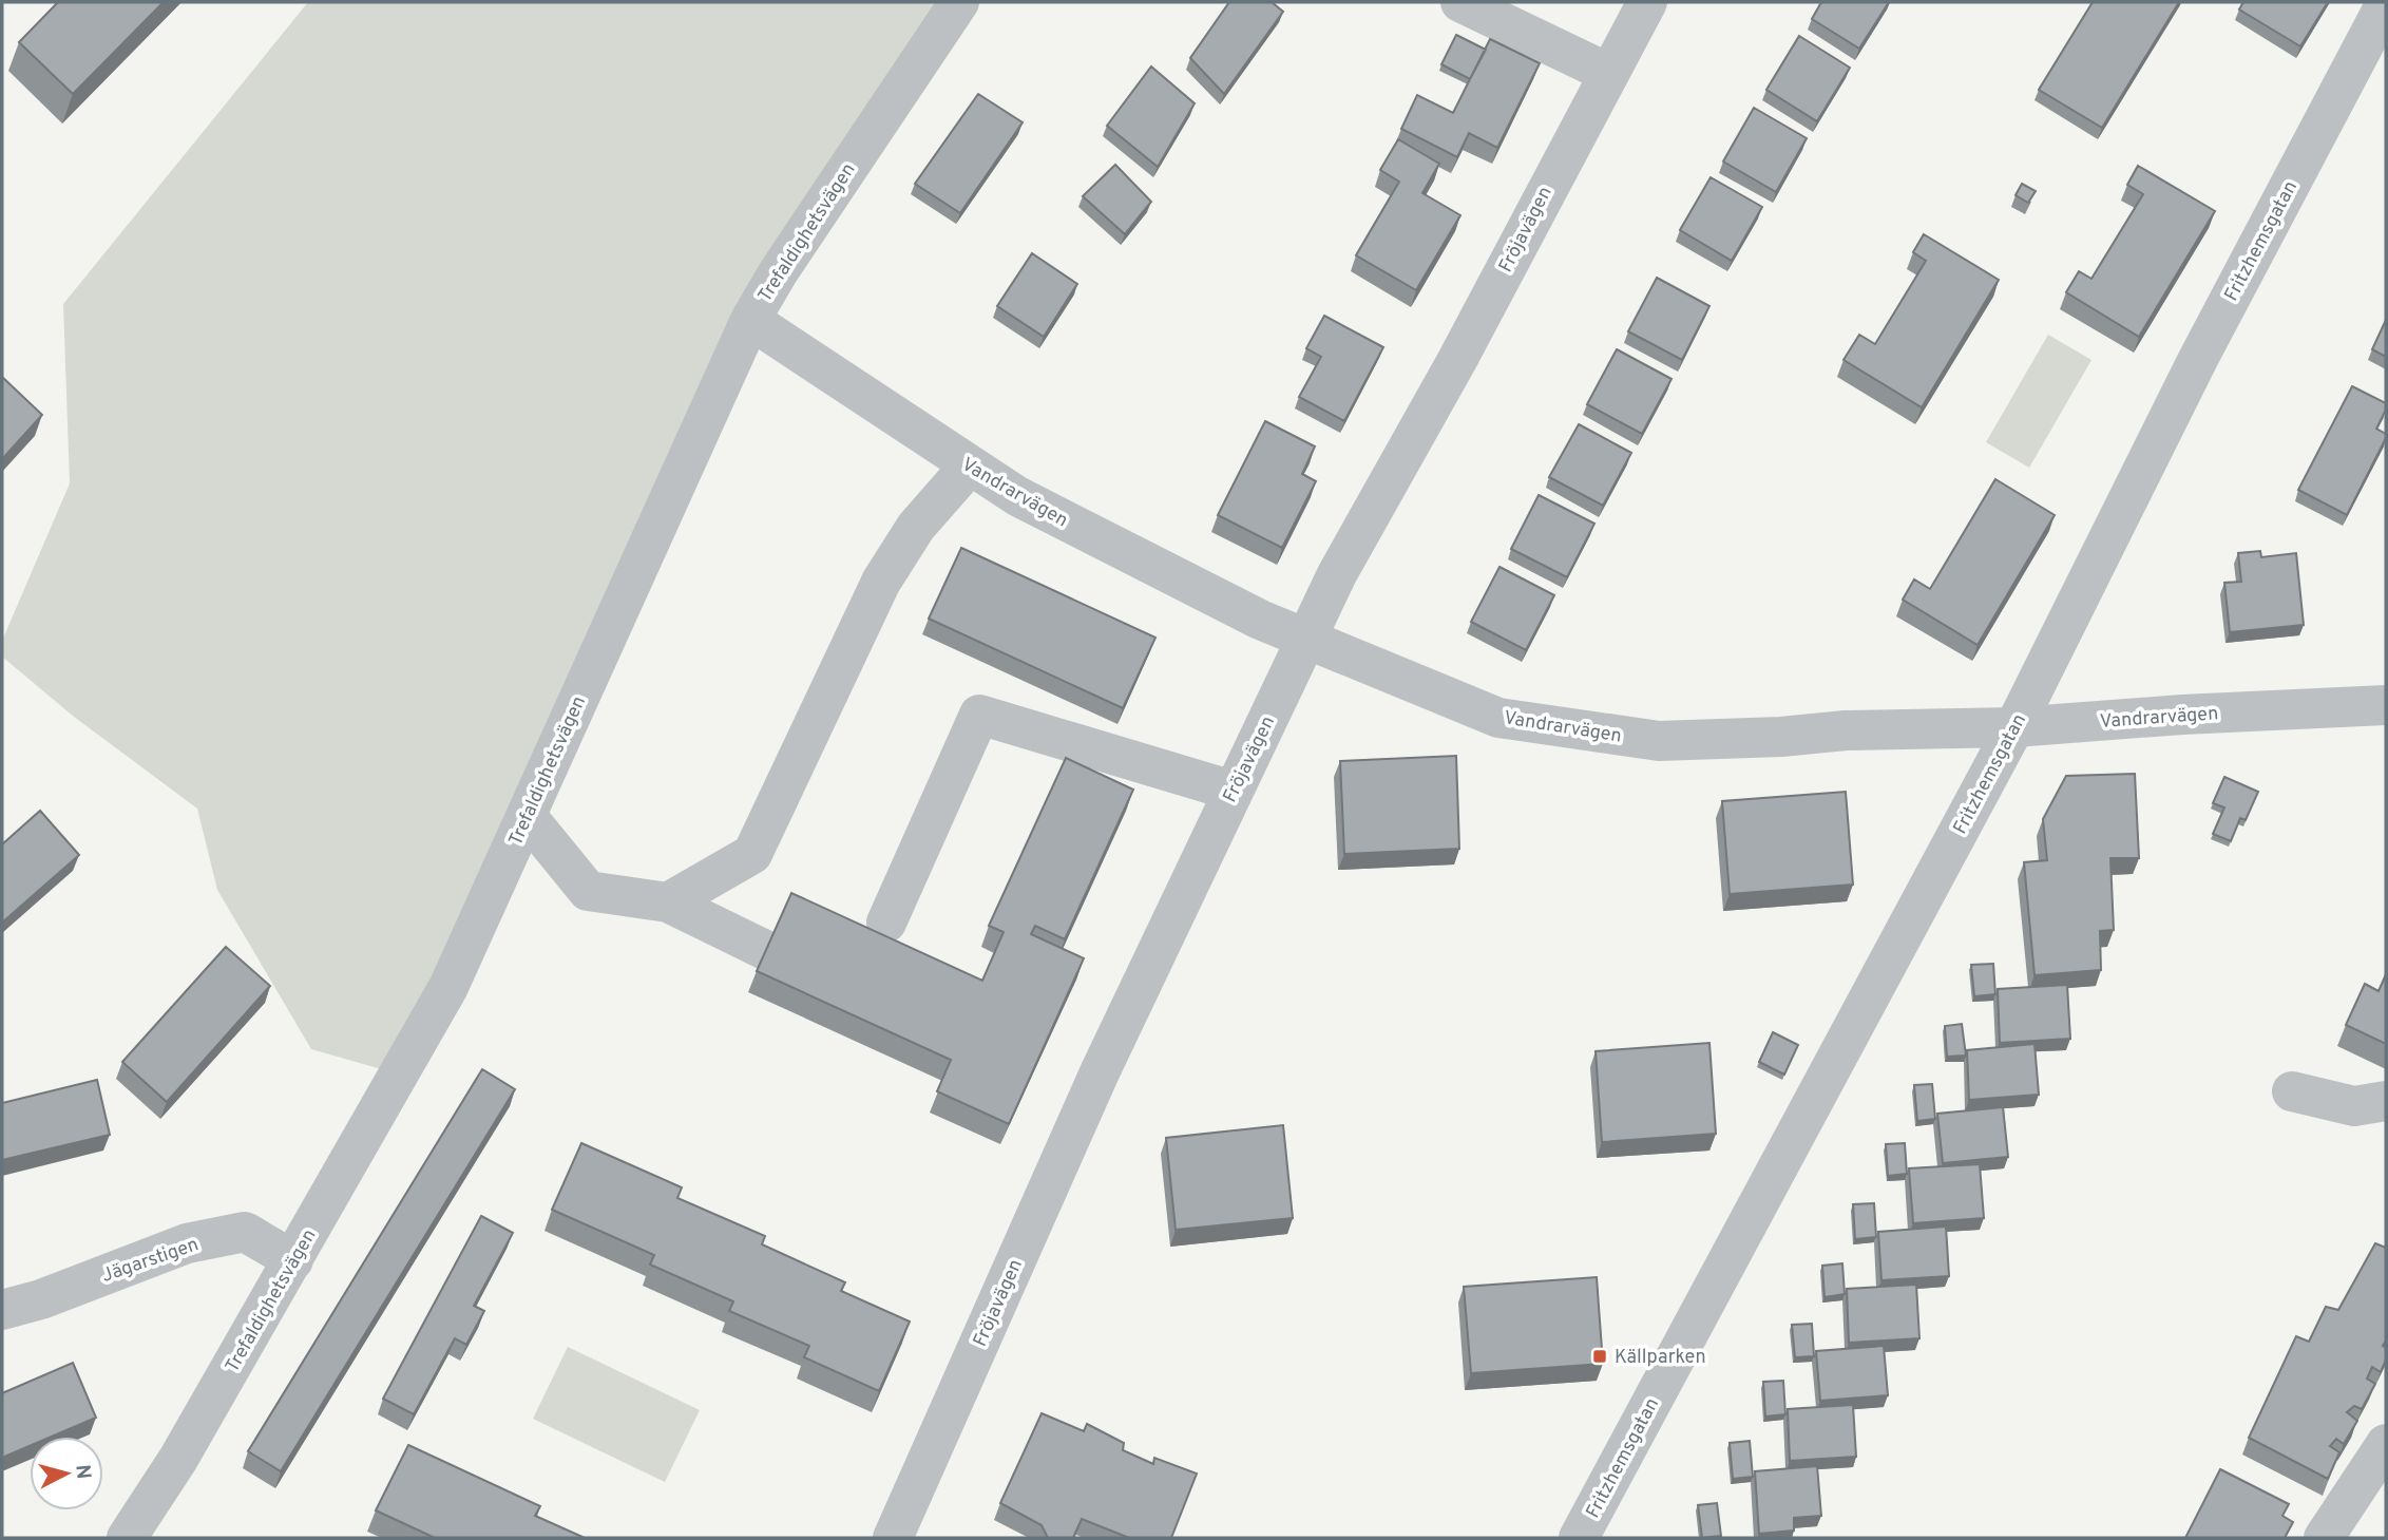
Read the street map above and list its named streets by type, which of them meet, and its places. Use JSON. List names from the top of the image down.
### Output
{
  "streets": {
    "street": [
      "Fröjavägen",
      "Trefaldighetsvägen",
      "Fritzhemsgatan",
      "Vandrarvägen",
      "Jägarstigen"
    ]
  },
  "crossings": [
    ["Fröjavägen", "Vandrarvägen"],
    ["Trefaldighetsvägen", "Vandrarvägen"],
    ["Trefaldighetsvägen", "Jägarstigen"],
    ["Fritzhemsgatan", "Vandrarvägen"]
  ],
  "places": {
    "transit": ["Källparken"]
  },
  "north": "right"
}
